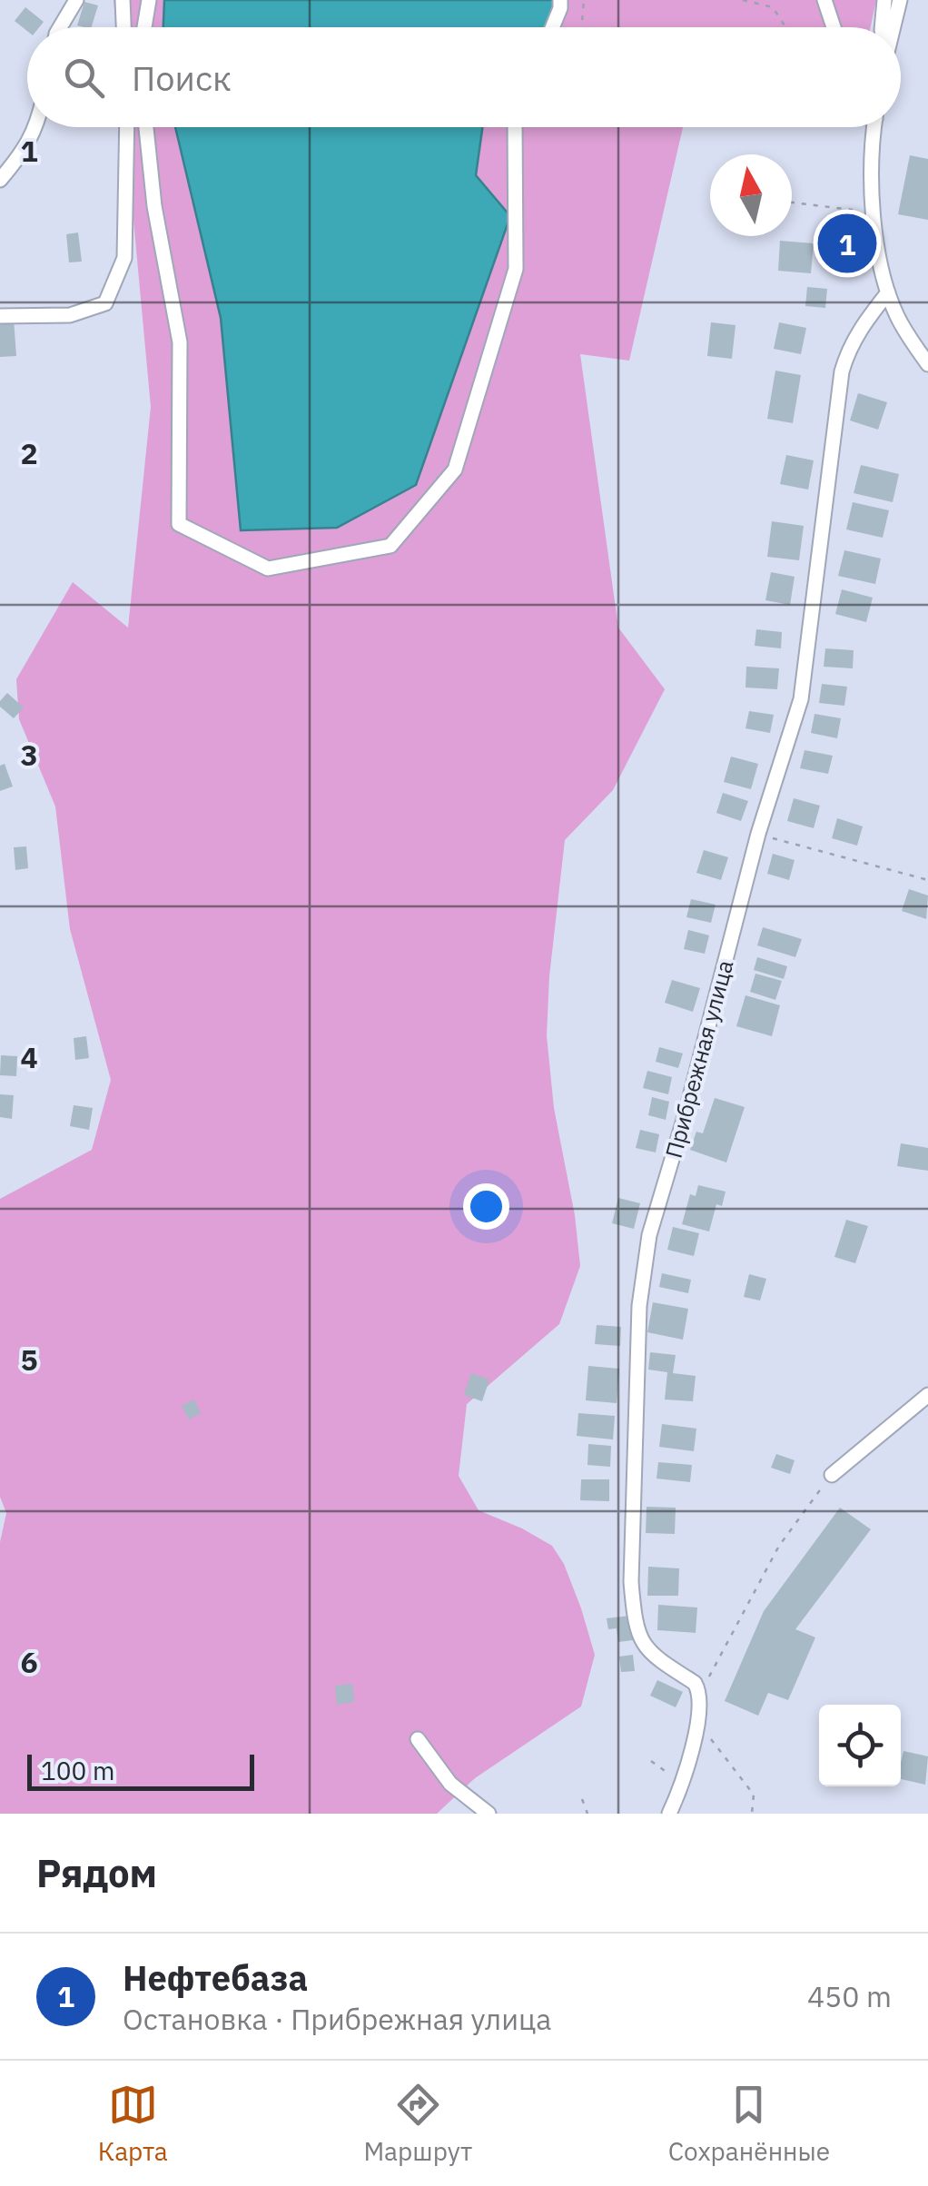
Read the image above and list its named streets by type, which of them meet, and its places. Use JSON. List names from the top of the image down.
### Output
{
  "streets": {
    "street": ["Прибрежная улица"]
  },
  "scale_bar": "100 m",
  "north": "top",
  "page": {
    "search": "Поиск",
    "pins": "1",
    "scale": "100 m",
    "heading": "Рядом",
    "list": [
      {
        "mark": "1",
        "name": "Нефтебаза",
        "note": "Остановка · Прибрежная улица",
        "value": "450 m"
      }
    ],
    "nav": ["Карта", "Маршрут", "Сохранённые"]
  },
  "grid": {
    "rows": [
      "1",
      "2",
      "3",
      "4",
      "5",
      "6"
    ]
  }
}
